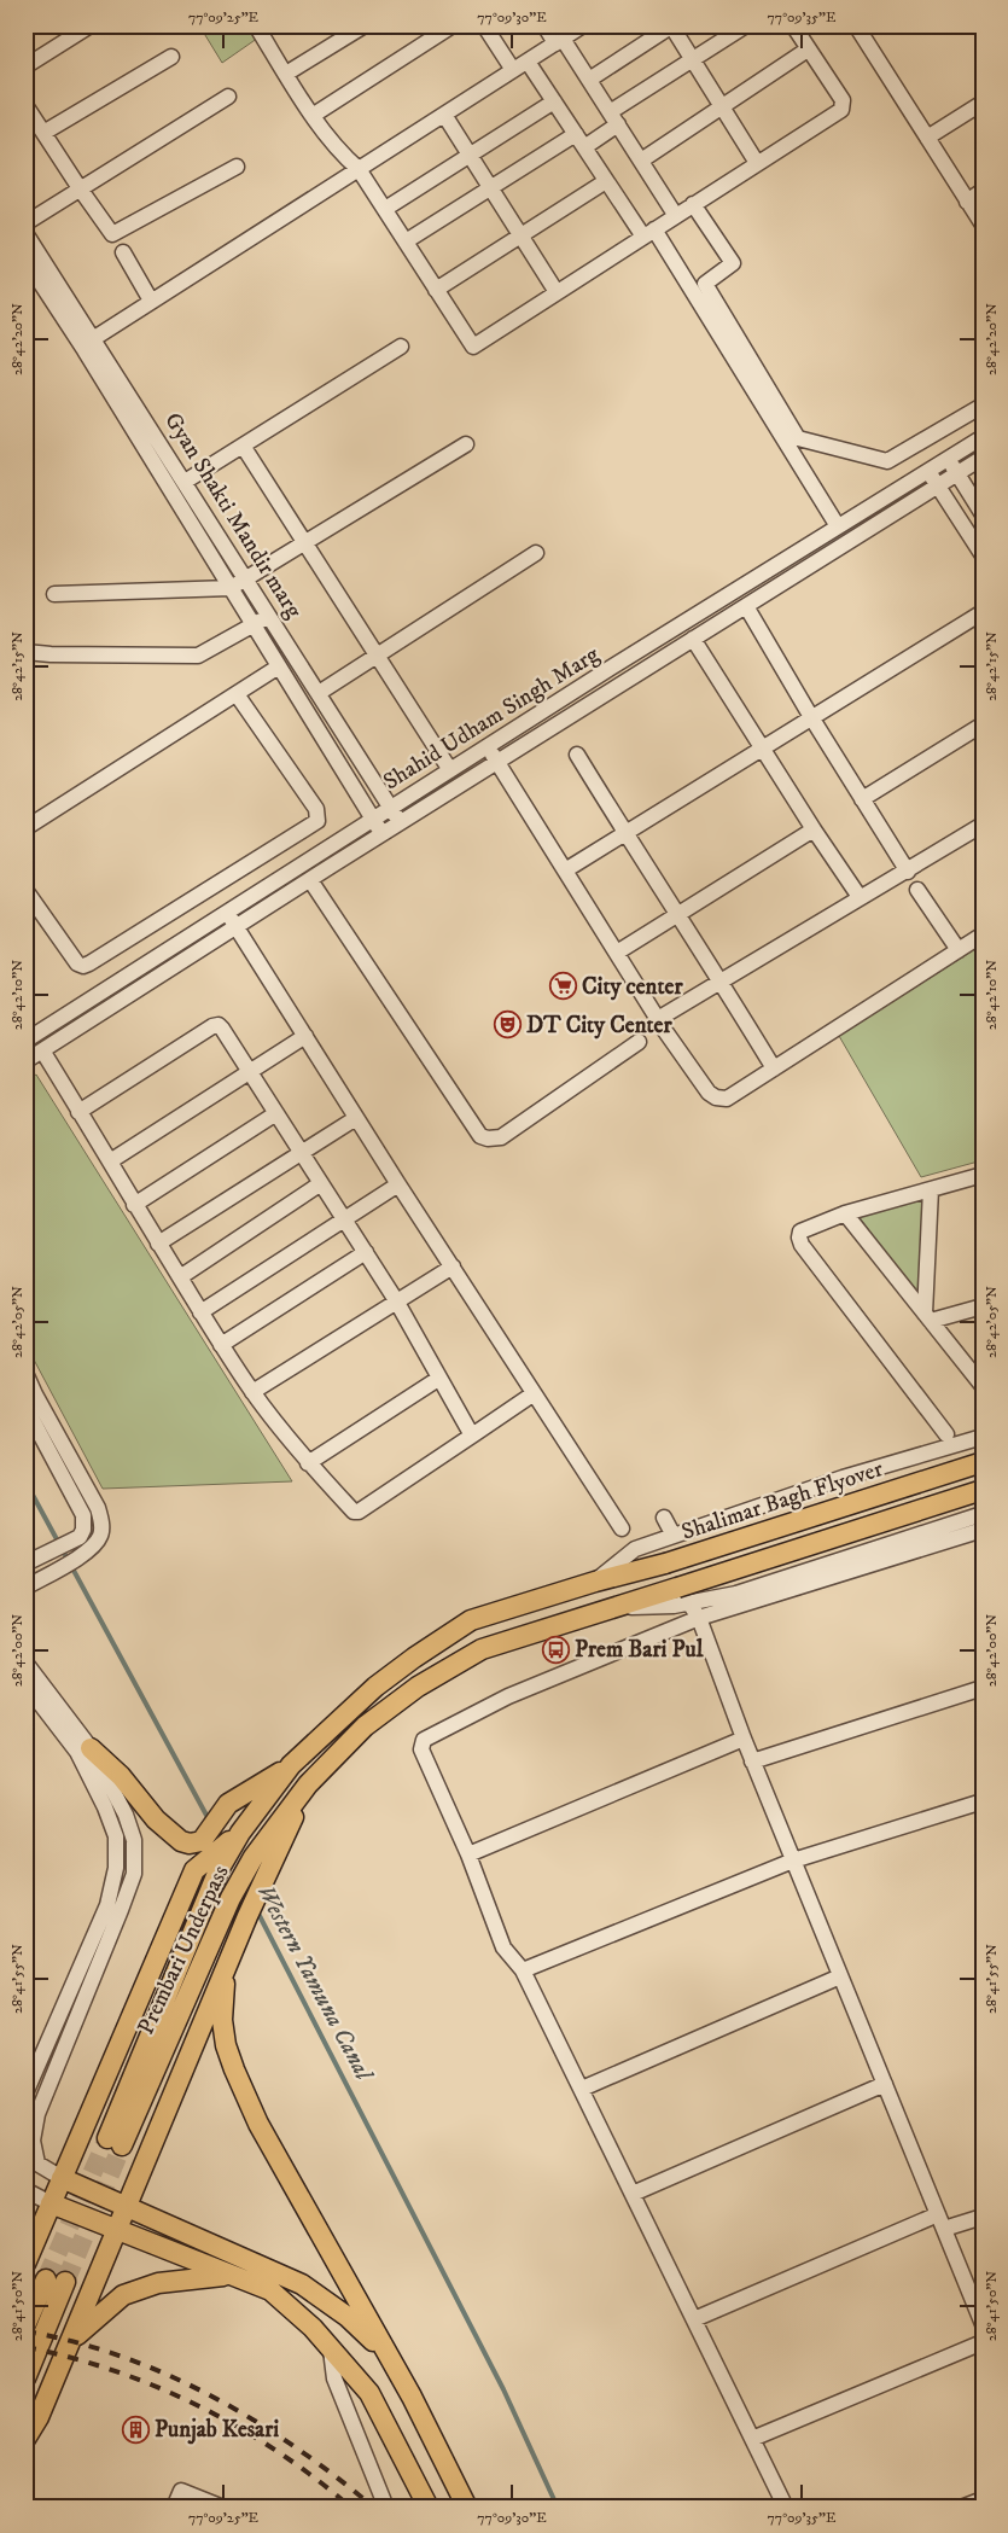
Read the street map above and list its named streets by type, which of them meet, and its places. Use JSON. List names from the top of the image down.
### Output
{
  "streets": {
    "main road": ["Shalimar Bagh Flyover", "Prembari Underpass"],
    "street": ["Gyan Shakti Mandir marg", "Shahid Udham Singh Marg"]
  },
  "crossings": [
    ["Gyan Shakti Mandir marg", "Shahid Udham Singh Marg"],
    ["Shalimar Bagh Flyover", "Prembari Underpass"]
  ],
  "water": ["Western Yamuna Canal"],
  "places": {
    "supermarket": ["City center"],
    "theatre": ["DT City Center"],
    "bus stop": ["Prem Bari Pul"],
    "building": ["Punjab Kesari"]
  },
  "coordinates": [
    "77°09'25\"E",
    "77°09'30\"E",
    "77°09'35\"E",
    "28°42'20\"N",
    "28°42'15\"N",
    "28°42'10\"N",
    "28°42'05\"N",
    "28°42'00\"N",
    "28°41'55\"N",
    "28°41'50\"N"
  ]
}
